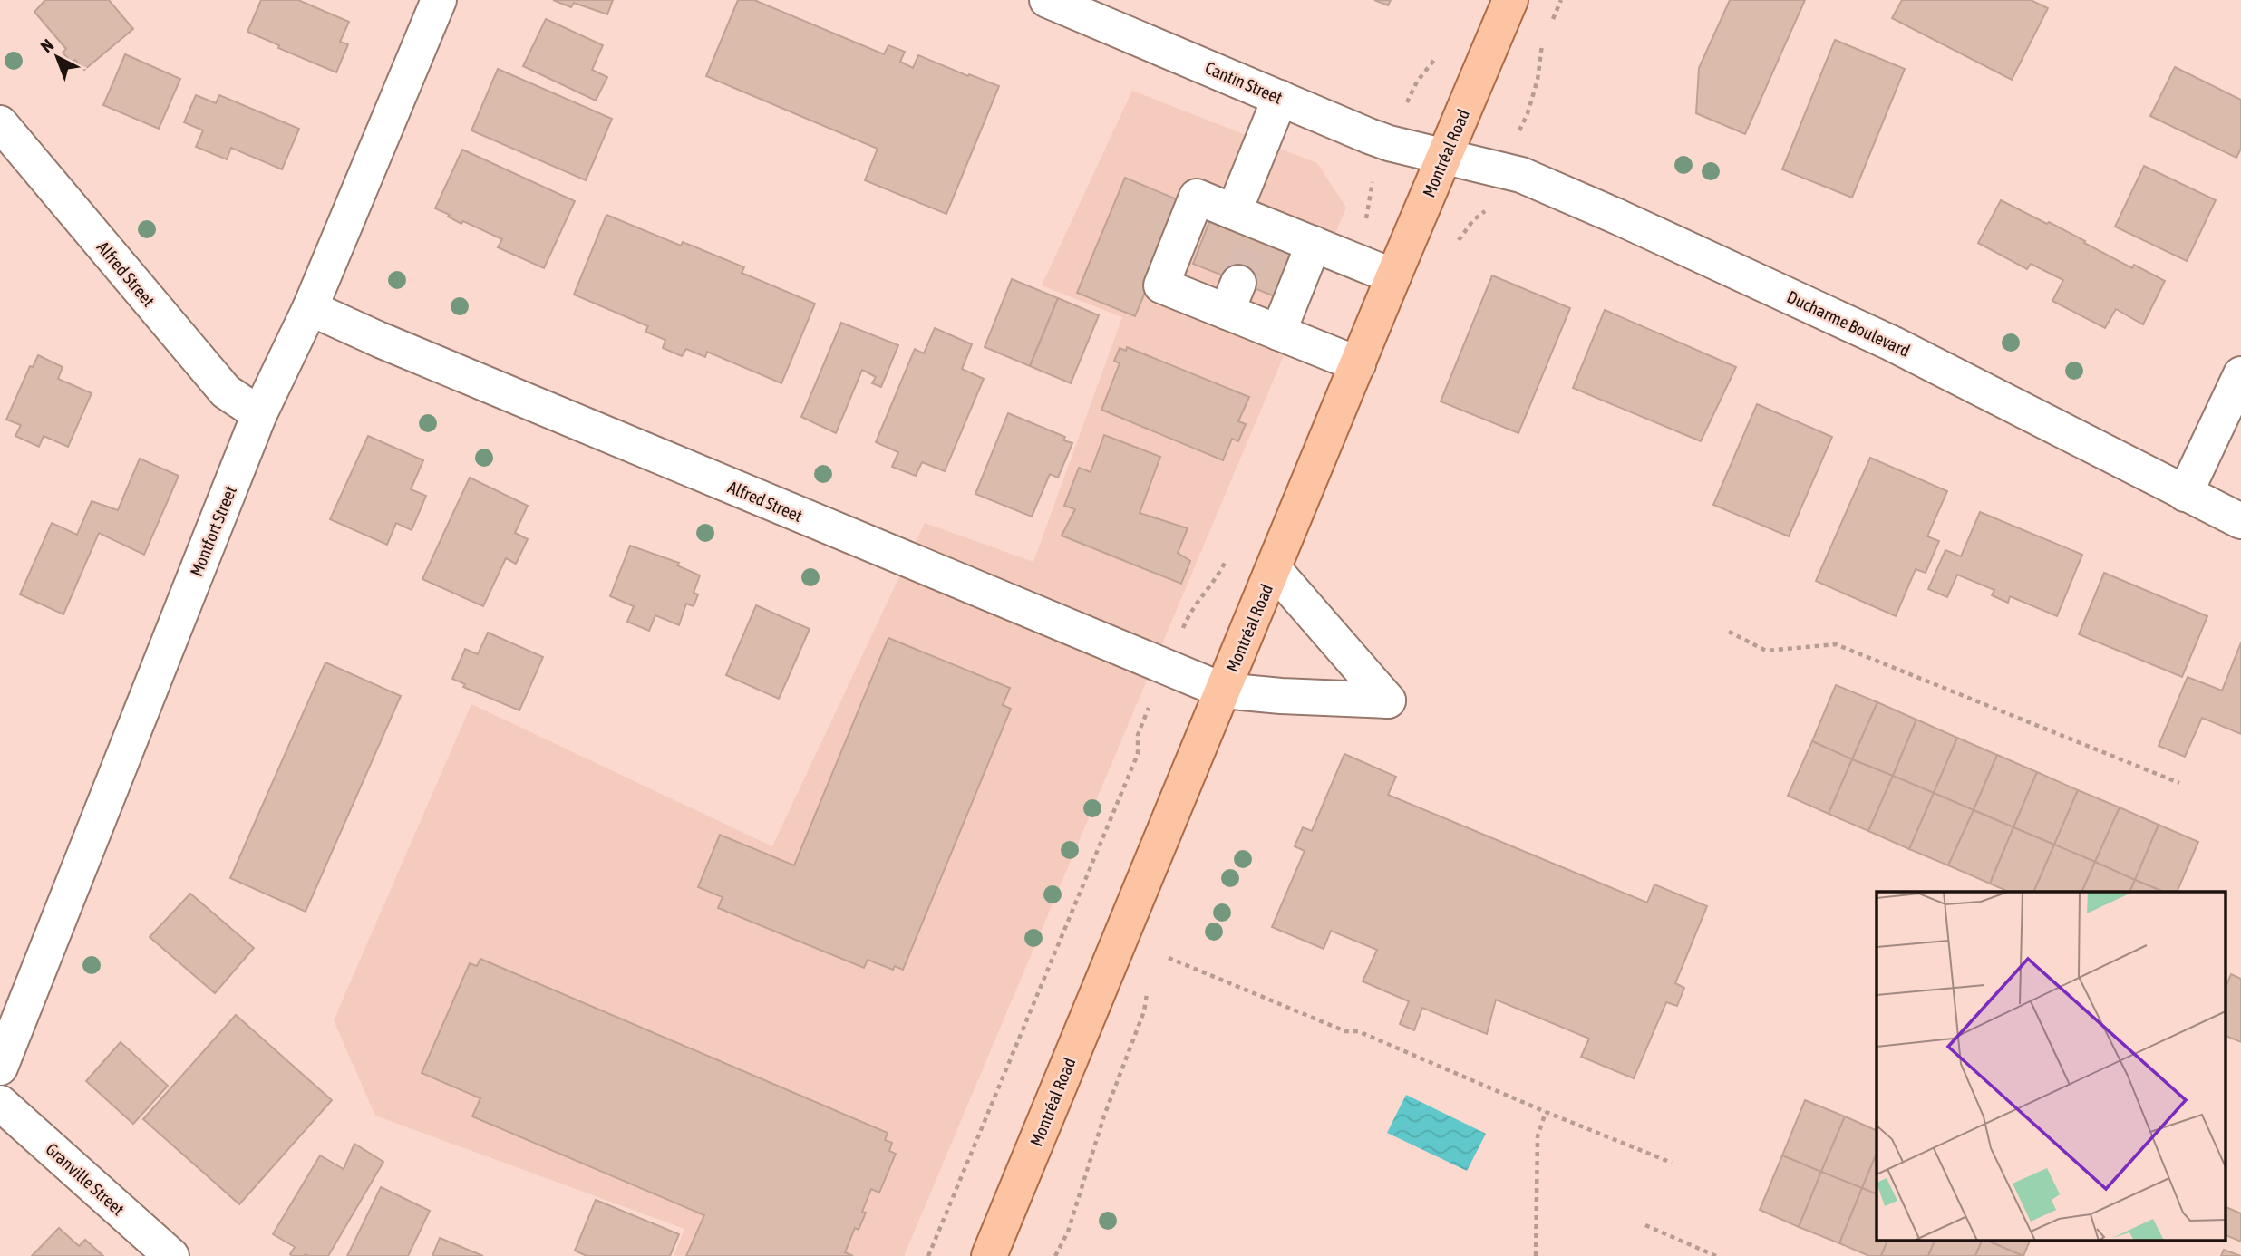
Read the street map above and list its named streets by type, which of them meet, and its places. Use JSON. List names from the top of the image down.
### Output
{
  "streets": {
    "main road": ["Montréal Road"],
    "street": [
      "Cantin Street",
      "Alfred Street",
      "Ducharme Boulevard",
      "Montfort Street",
      "Granville Street"
    ]
  },
  "crossings": [
    ["Cantin Street", "Montréal Road"],
    ["Cantin Street", "Ducharme Boulevard"],
    ["Montréal Road", "Alfred Street"],
    ["Montréal Road", "Ducharme Boulevard"],
    ["Alfred Street", "Montfort Street"]
  ],
  "north": "top left"
}
